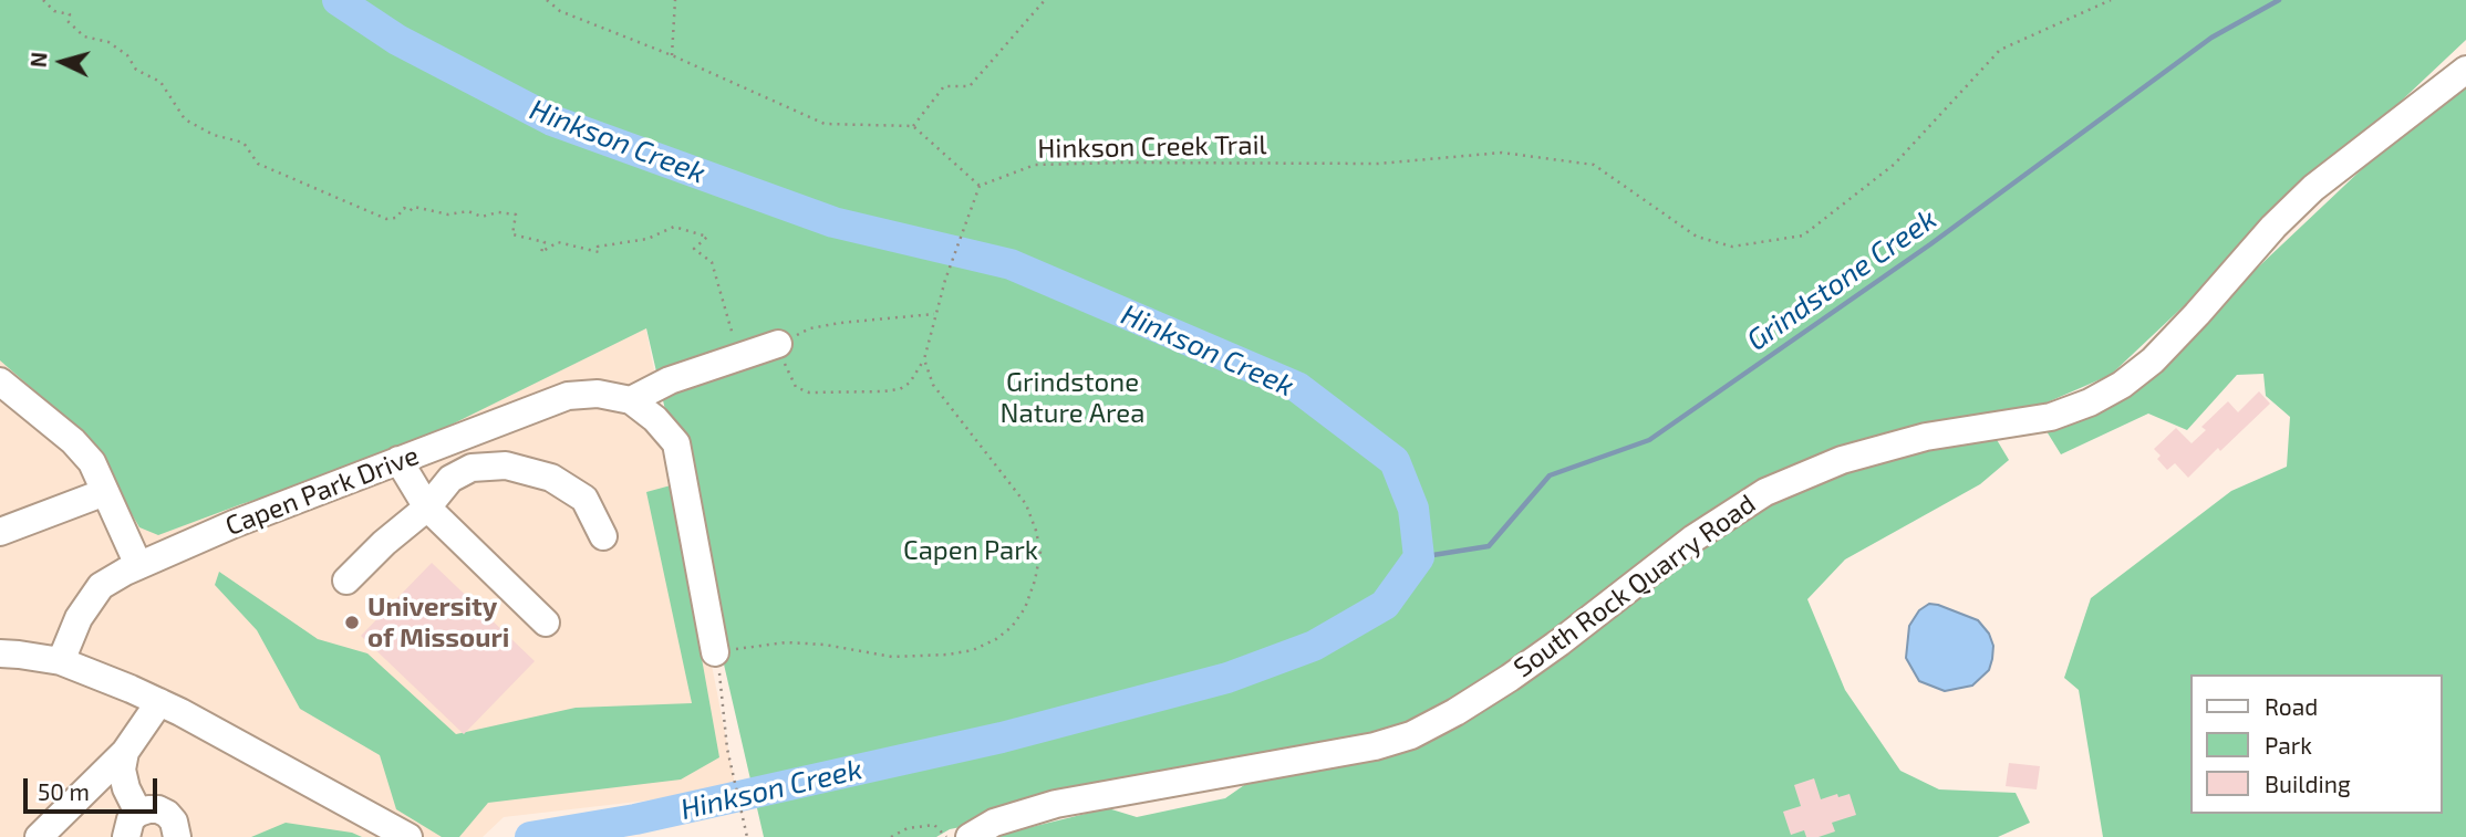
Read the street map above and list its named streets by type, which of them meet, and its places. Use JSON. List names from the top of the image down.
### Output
{
  "streets": {
    "street": ["Capen Park Drive", "South Rock Quarry Road"],
    "path": ["Hinkson Creek Trail"]
  },
  "water": ["Hinkson Creek", "Grindstone Creek"],
  "parks": ["Grindstone Nature Area", "Capen Park"],
  "places": ["University of Missouri"],
  "legend": ["Road", "Park", "Building"],
  "scale_bar": "50 m",
  "north": "left"
}
